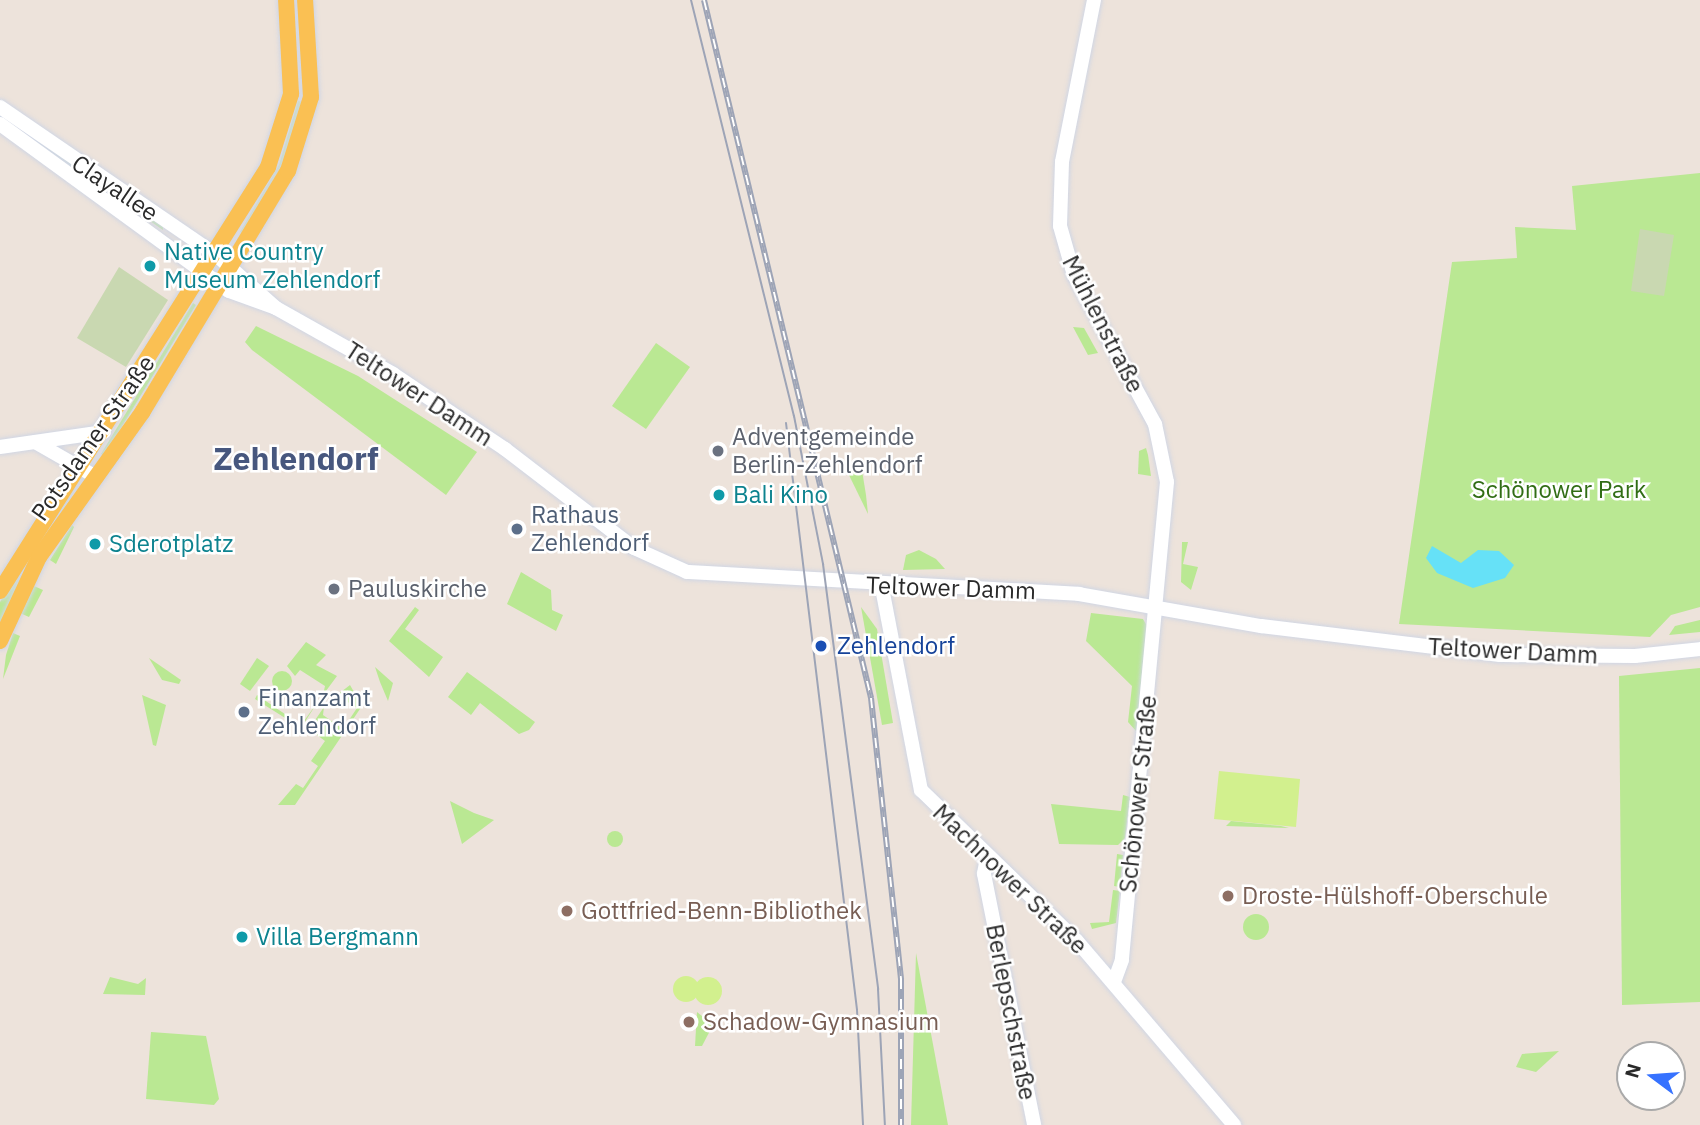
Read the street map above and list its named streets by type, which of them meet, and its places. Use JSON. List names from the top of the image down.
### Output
{
  "streets": {
    "main road": [
      "Clayallee",
      "Mühlenstraße",
      "Teltower Damm",
      "Potsdamer Straße",
      "Schönower Straße",
      "Machnower Straße",
      "Berlepschstraße"
    ]
  },
  "crossings": [
    ["Clayallee", "Teltower Damm"],
    ["Clayallee", "Potsdamer Straße"],
    ["Mühlenstraße", "Teltower Damm"],
    ["Mühlenstraße", "Schönower Straße"],
    ["Teltower Damm", "Potsdamer Straße"],
    ["Teltower Damm", "Schönower Straße"],
    ["Teltower Damm", "Machnower Straße"],
    ["Schönower Straße", "Machnower Straße"],
    ["Machnower Straße", "Berlepschstraße"]
  ],
  "districts": ["Zehlendorf"],
  "parks": ["Schönower Park"],
  "places": [
    "Native Country Museum Zehlendorf",
    "Adventgemeinde Berlin-Zehlendorf",
    "Bali Kino",
    "Rathaus Zehlendorf",
    "Sderotplatz",
    "Pauluskirche",
    "Zehlendorf",
    "Finanzamt Zehlendorf",
    "Droste-Hülshoff-Oberschule",
    "Gottfried-Benn-Bibliothek",
    "Villa Bergmann",
    "Schadow-Gymnasium"
  ],
  "north": "left"
}
